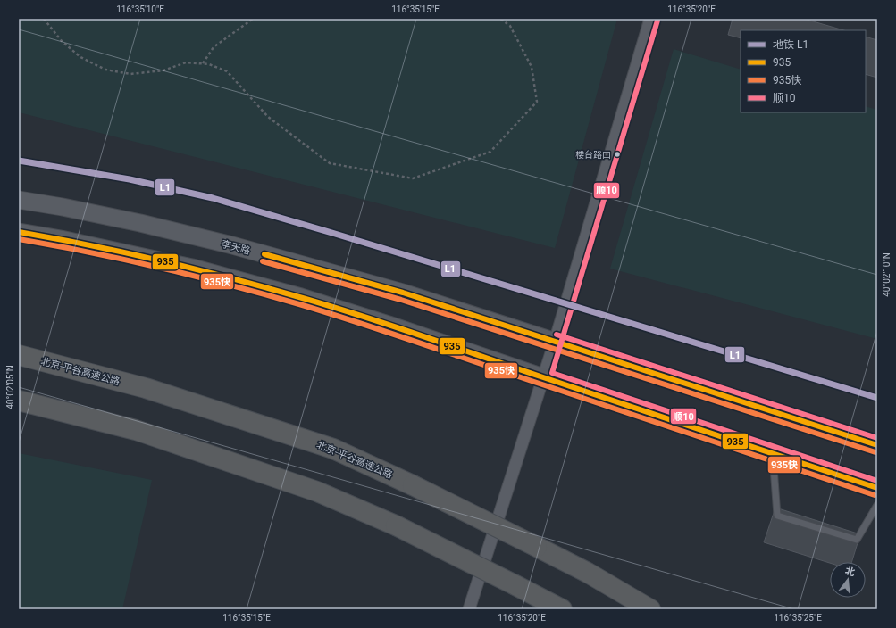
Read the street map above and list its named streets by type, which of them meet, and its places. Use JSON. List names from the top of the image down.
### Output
{
  "streets": {
    "highway": ["北京-平谷高速公路"],
    "main road": ["李天路"]
  },
  "places": ["楼台路口"],
  "lines": [
    "transit line 顺10",
    "metro line L1",
    "transit line 935",
    "transit line 935快"
  ],
  "legend": [
    "地铁 L1",
    "935",
    "935快",
    "顺10"
  ],
  "north": "top",
  "coordinates": [
    "116°35'10\"E",
    "116°35'15\"E",
    "116°35'20\"E",
    "40°02'10\"N",
    "40°02'05\"N",
    "116°35'25\"E"
  ]
}
